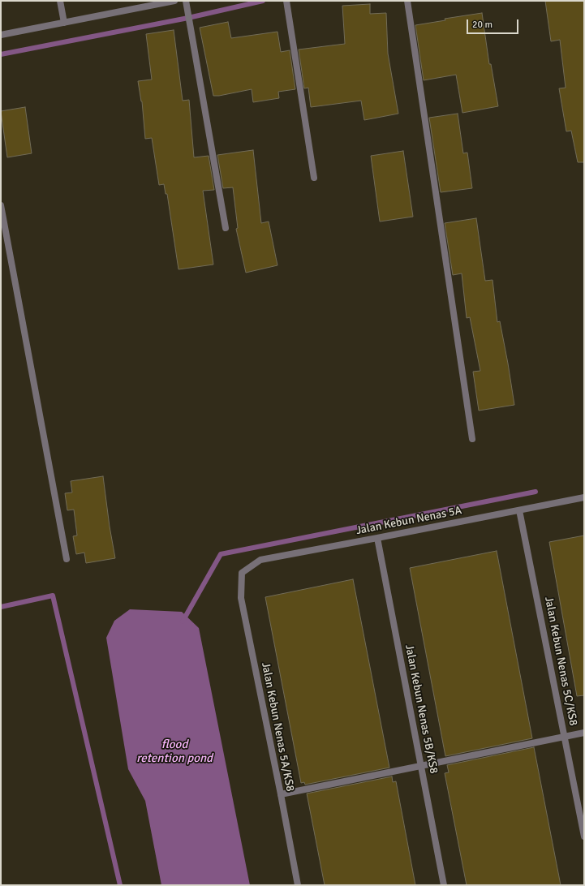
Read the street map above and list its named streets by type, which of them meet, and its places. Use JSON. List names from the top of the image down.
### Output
{
  "streets": {
    "street": [
      "Jalan Kebun Nenas 5A",
      "Jalan Kebun Nenas 5C/KS8",
      "Jalan Kebun Nenas 5B/KS8",
      "Jalan Kebun Nenas 5A/KS8"
    ]
  },
  "crossings": [
    ["Jalan Kebun Nenas 5A", "Jalan Kebun Nenas 5C/KS8"],
    ["Jalan Kebun Nenas 5A", "Jalan Kebun Nenas 5B/KS8"],
    ["Jalan Kebun Nenas 5A", "Jalan Kebun Nenas 5A/KS8"]
  ],
  "water": ["flood retention pond"],
  "scale_bar": "20 m"
}
